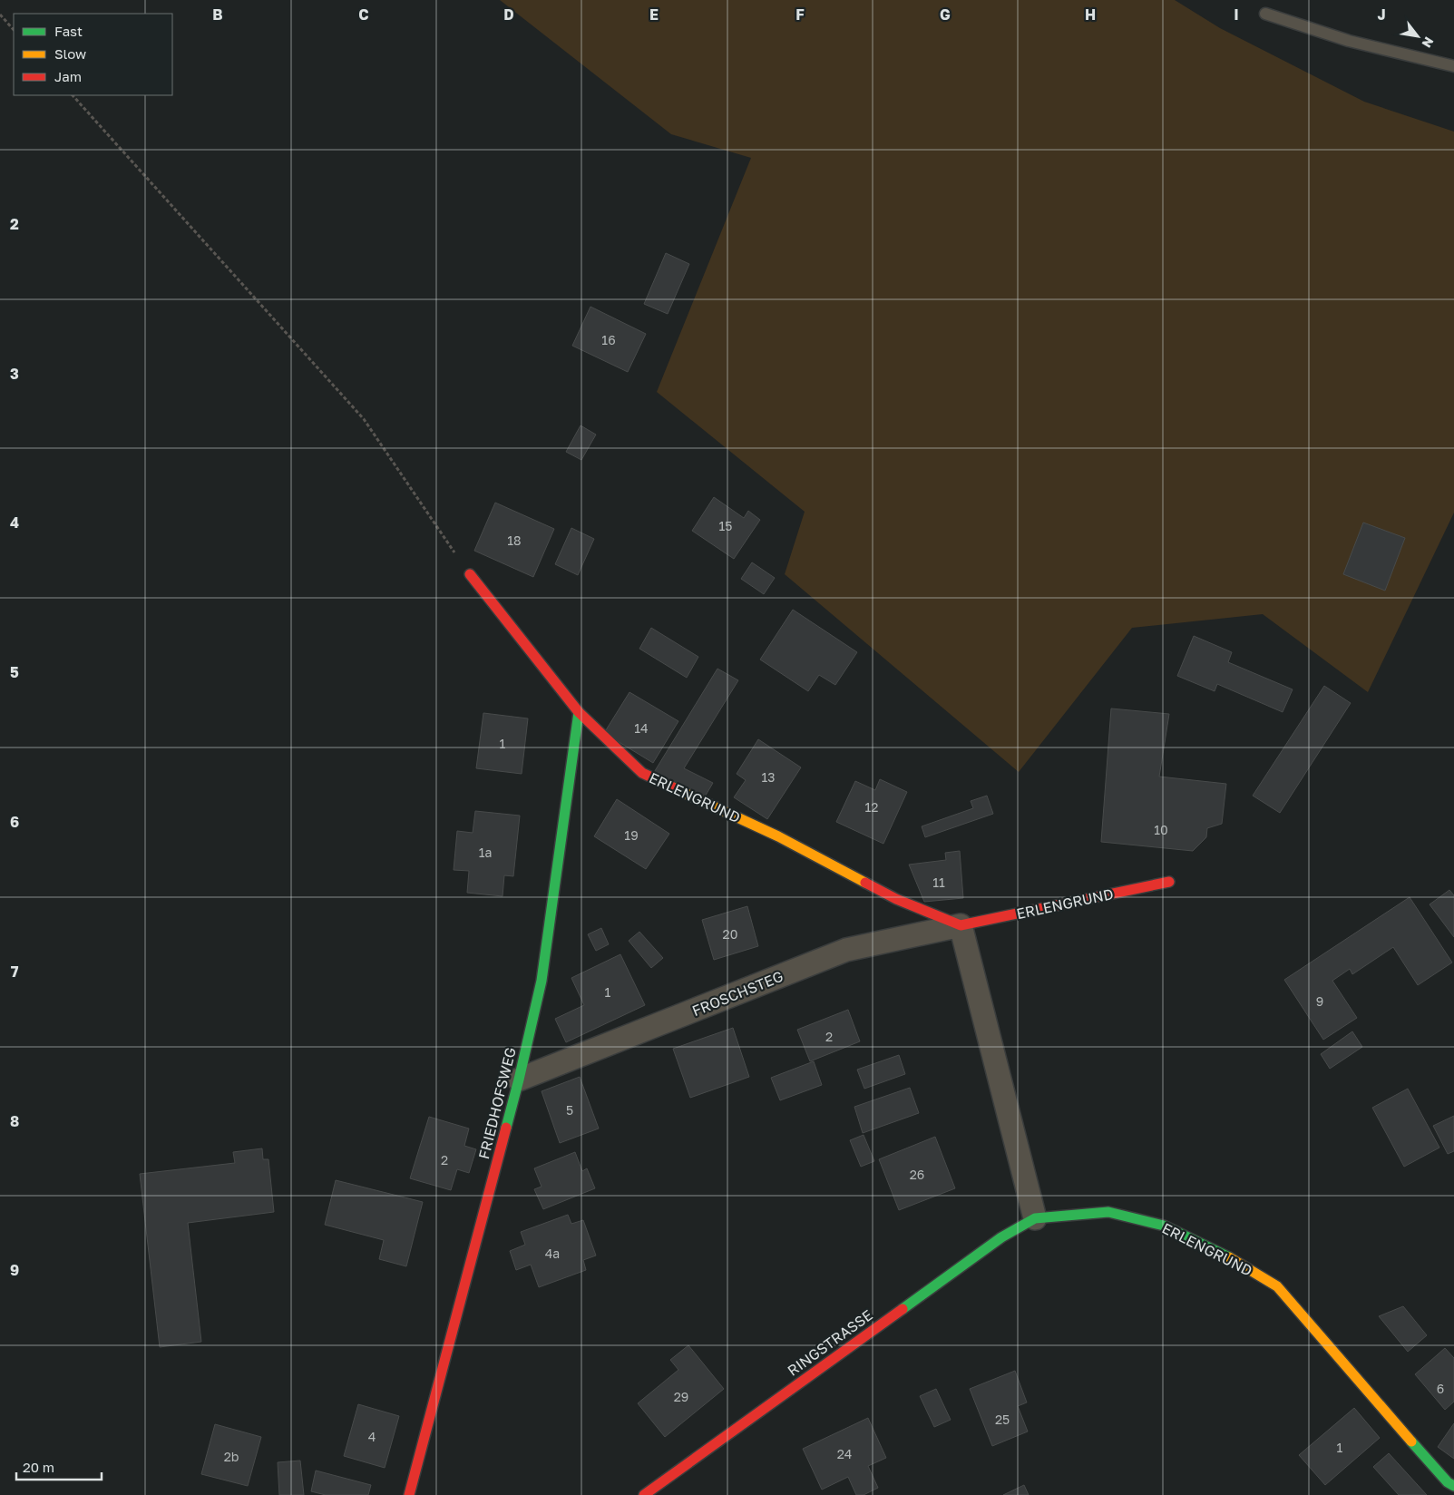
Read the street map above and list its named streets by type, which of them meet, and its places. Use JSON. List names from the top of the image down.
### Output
{
  "streets": {
    "street": [
      "ERLENGRUND",
      "FROSCHSTEG",
      "FRIEDHOFSWEG",
      "RINGSTRASSE"
    ]
  },
  "crossings": [
    ["ERLENGRUND", "FROSCHSTEG"],
    ["ERLENGRUND", "FRIEDHOFSWEG"],
    ["ERLENGRUND", "RINGSTRASSE"],
    ["FROSCHSTEG", "FRIEDHOFSWEG"]
  ],
  "house_numbers": [
    "16",
    "15",
    "18",
    "14",
    "1",
    "13",
    "12",
    "10",
    "19",
    "1a",
    "11",
    "20",
    "1",
    "9",
    "2",
    "5",
    "2",
    "26",
    "4a",
    "6",
    "29",
    "25",
    "4",
    "1",
    "24",
    "2b"
  ],
  "legend": ["Fast", "Slow", "Jam"],
  "scale_bar": "20 m",
  "north": "bottom right",
  "grid": {
    "columns": [
      "B",
      "C",
      "D",
      "E",
      "F",
      "G",
      "H",
      "I",
      "J"
    ],
    "rows": [
      "2",
      "3",
      "4",
      "5",
      "6",
      "7",
      "8",
      "9"
    ]
  }
}
